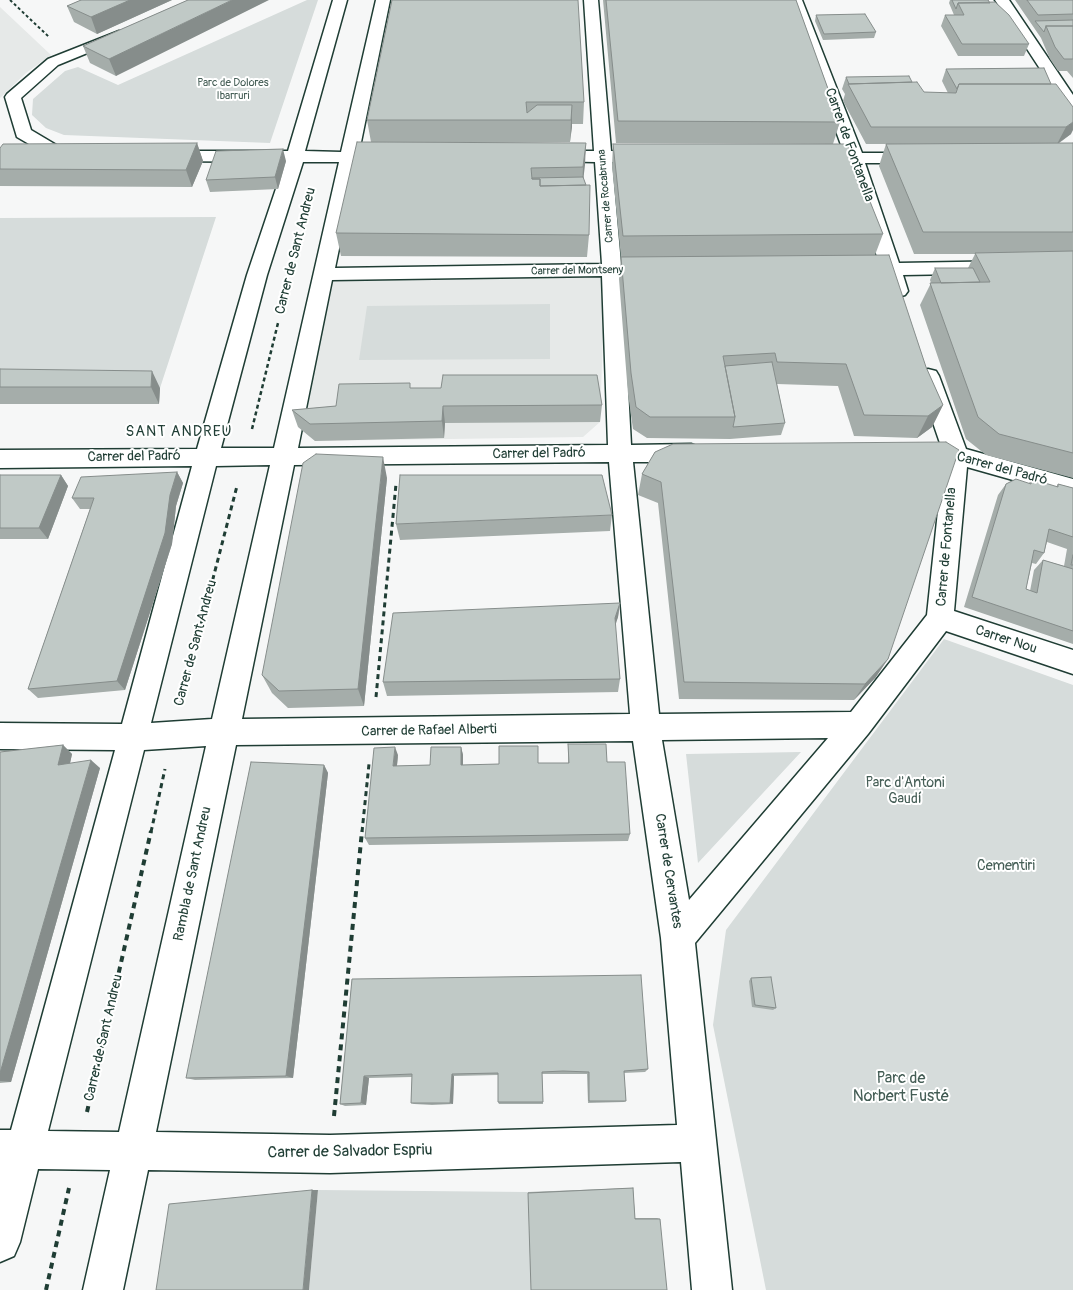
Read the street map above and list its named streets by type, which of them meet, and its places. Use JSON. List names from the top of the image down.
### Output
{
  "streets": {
    "street": [
      "Carrer de Fontanella",
      "Carrer de Rocabruna",
      "Carrer de Sant Andreu",
      "Carrer del Montseny",
      "Carrer del Padró",
      "Carrer Nou",
      "Carrer de Rafael Alberti",
      "Carrer de Cervantes",
      "Rambla de Sant Andreu",
      "Carrer de Salvador Espriu"
    ]
  },
  "crossings": [
    ["Carrer de Fontanella", "Carrer del Padró"],
    ["Carrer de Fontanella", "Carrer Nou"],
    ["Carrer de Fontanella", "Carrer de Rafael Alberti"],
    ["Carrer de Fontanella", "Carrer de Cervantes"],
    ["Carrer de Rocabruna", "Carrer del Montseny"],
    ["Carrer de Rocabruna", "Carrer del Padró"],
    ["Carrer de Rocabruna", "Carrer de Cervantes"],
    ["Carrer de Sant Andreu", "Carrer del Montseny"],
    ["Carrer de Sant Andreu", "Carrer del Padró"],
    ["Carrer de Sant Andreu", "Carrer de Rafael Alberti"],
    ["Carrer de Sant Andreu", "Rambla de Sant Andreu"],
    ["Carrer de Sant Andreu", "Carrer de Salvador Espriu"],
    ["Carrer del Padró", "Carrer de Cervantes"],
    ["Carrer del Padró", "Rambla de Sant Andreu"],
    ["Carrer de Rafael Alberti", "Carrer de Cervantes"],
    ["Carrer de Rafael Alberti", "Rambla de Sant Andreu"],
    ["Carrer de Cervantes", "Carrer de Salvador Espriu"],
    ["Rambla de Sant Andreu", "Carrer de Salvador Espriu"]
  ],
  "districts": ["SANT ANDREU"],
  "parks": [
    "Parc de Dolores Ibarruri",
    "Parc d'Antoni Gaudí",
    "Cementiri",
    "Parc de Norbert Fusté"
  ]
}
